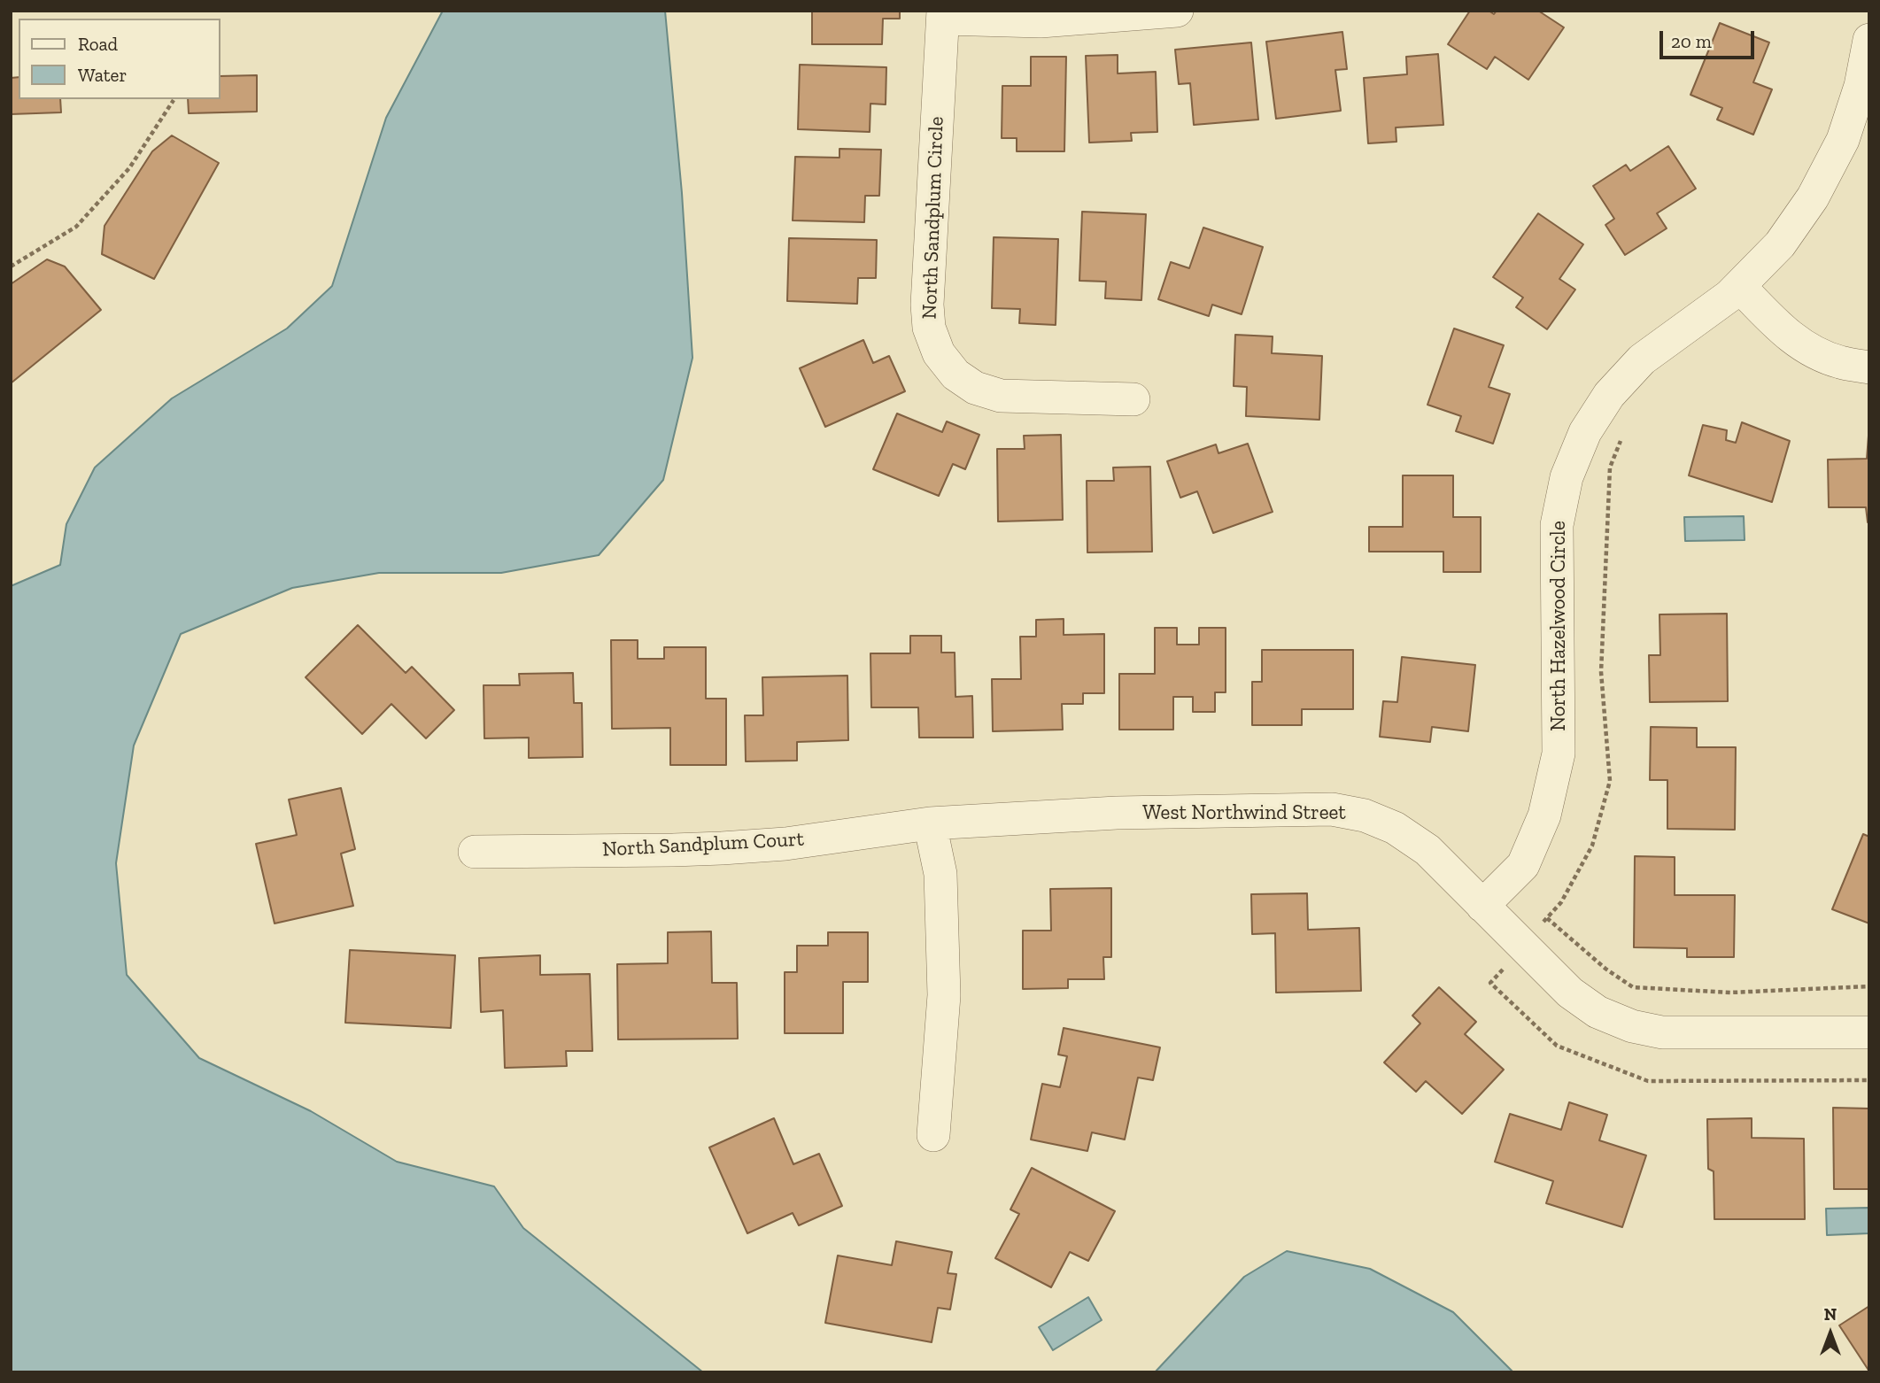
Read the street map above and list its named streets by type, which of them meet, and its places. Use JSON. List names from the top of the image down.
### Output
{
  "streets": {
    "street": [
      "North Sandplum Circle",
      "North Hazelwood Circle",
      "West Northwind Street",
      "North Sandplum Court"
    ]
  },
  "crossings": [
    ["North Hazelwood Circle", "West Northwind Street"],
    ["West Northwind Street", "North Sandplum Court"]
  ],
  "legend": ["Road", "Water"],
  "scale_bar": "20 m",
  "north": "top"
}
